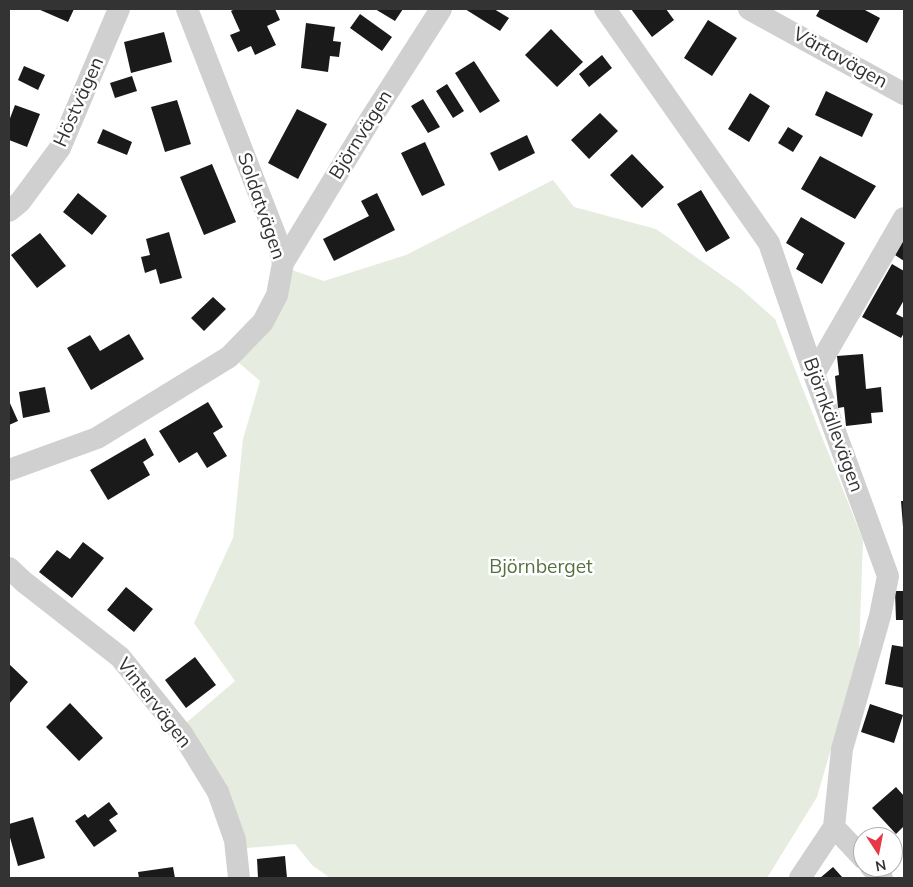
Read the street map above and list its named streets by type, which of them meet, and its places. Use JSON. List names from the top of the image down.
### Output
{
  "streets": {
    "street": [
      "Värtavägen",
      "Höstvägen",
      "Björnvägen",
      "Soldatvägen",
      "Björnkällevägen",
      "Vintervägen"
    ]
  },
  "crossings": [
    ["Björnvägen", "Soldatvägen"]
  ],
  "parks": ["Björnberget"],
  "north": "bottom"
}
